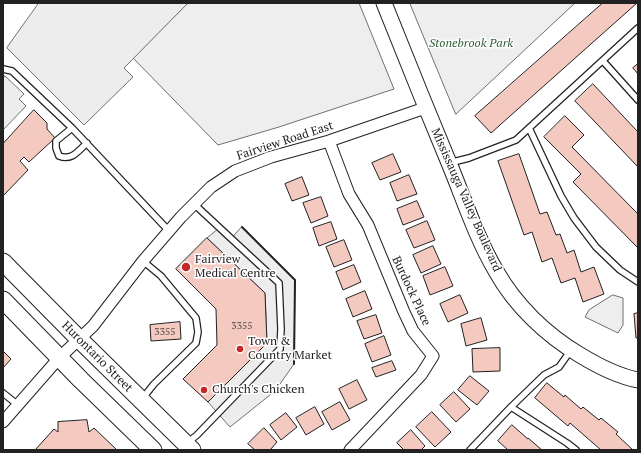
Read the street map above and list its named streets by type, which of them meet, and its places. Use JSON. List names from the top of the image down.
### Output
{
  "streets": {
    "main road": ["Hurontario Street"],
    "street": ["Fairview Road East", "Mississauga Valley Boulevard", "Burdock Place"]
  },
  "crossings": [
    ["Fairview Road East", "Mississauga Valley Boulevard"],
    ["Fairview Road East", "Burdock Place"],
    ["Fairview Road East", "Hurontario Street"]
  ],
  "parks": ["Stonebrook Park"],
  "places": ["Fairview Medical Centre", "Town & Country Market", "Church's Chicken"],
  "house_numbers": ["3355", "3355"]
}
